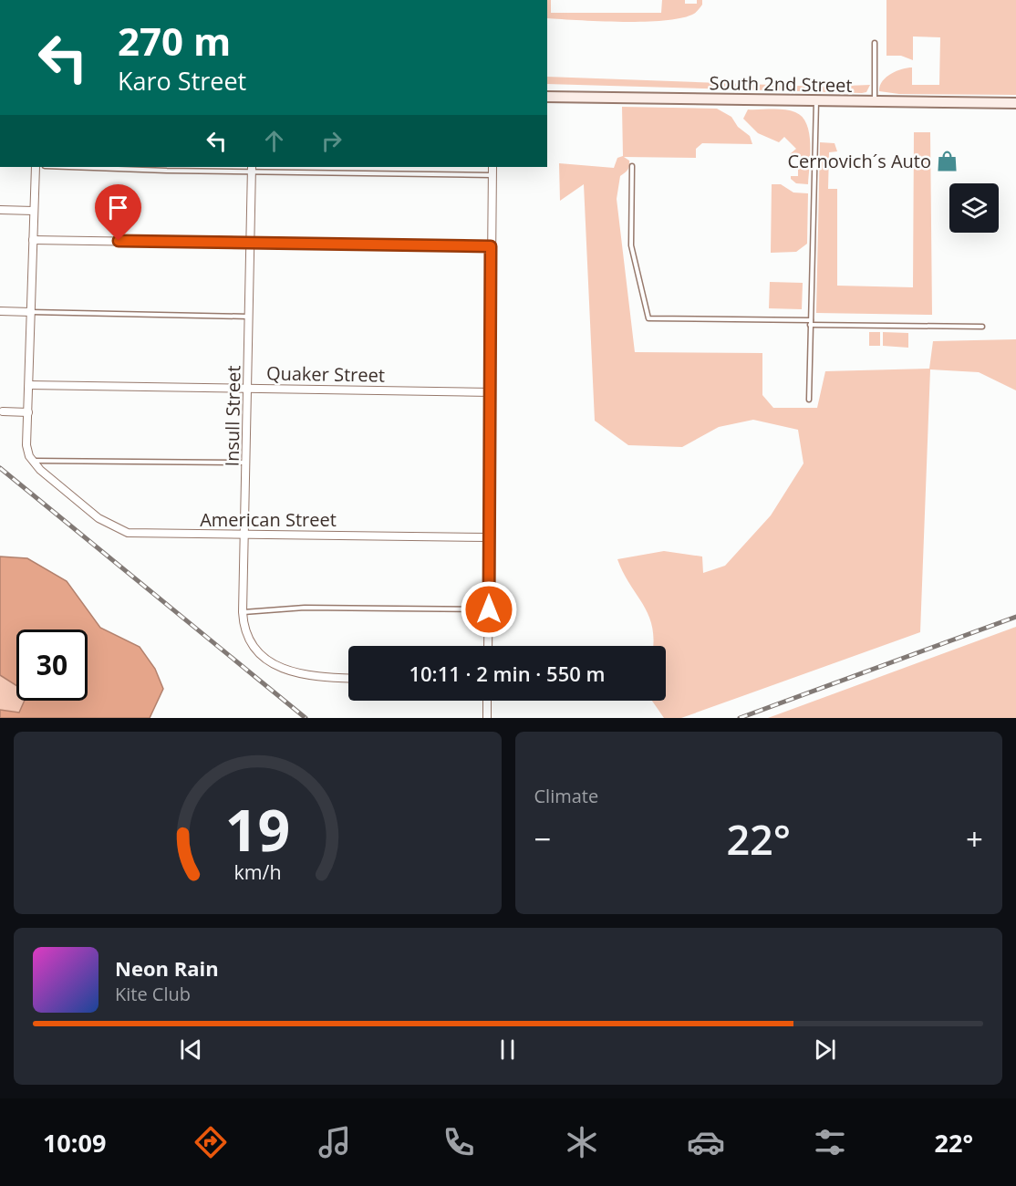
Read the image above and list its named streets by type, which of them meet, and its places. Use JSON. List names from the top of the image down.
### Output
{
  "streets": {
    "main road": ["South 2nd Street"],
    "street": ["Quaker Street", "Insull Street", "American Street"]
  },
  "crossings": [
    ["Quaker Street", "Insull Street"],
    ["Insull Street", "American Street"]
  ],
  "places": {
    "shop": ["Cernovich´s Auto"]
  },
  "page": {
    "turn": ["270 m", "Karo Street"],
    "limit": "30",
    "trip": "10:11 · 2 min · 550 m",
    "tile": "Climate",
    "heat": ["−", "22°", "+"],
    "song": ["Neon Rain", "Kite Club"],
    "tabs": ["10:09", "22°"],
    "gauge": ["19", "km/h"]
  }
}
